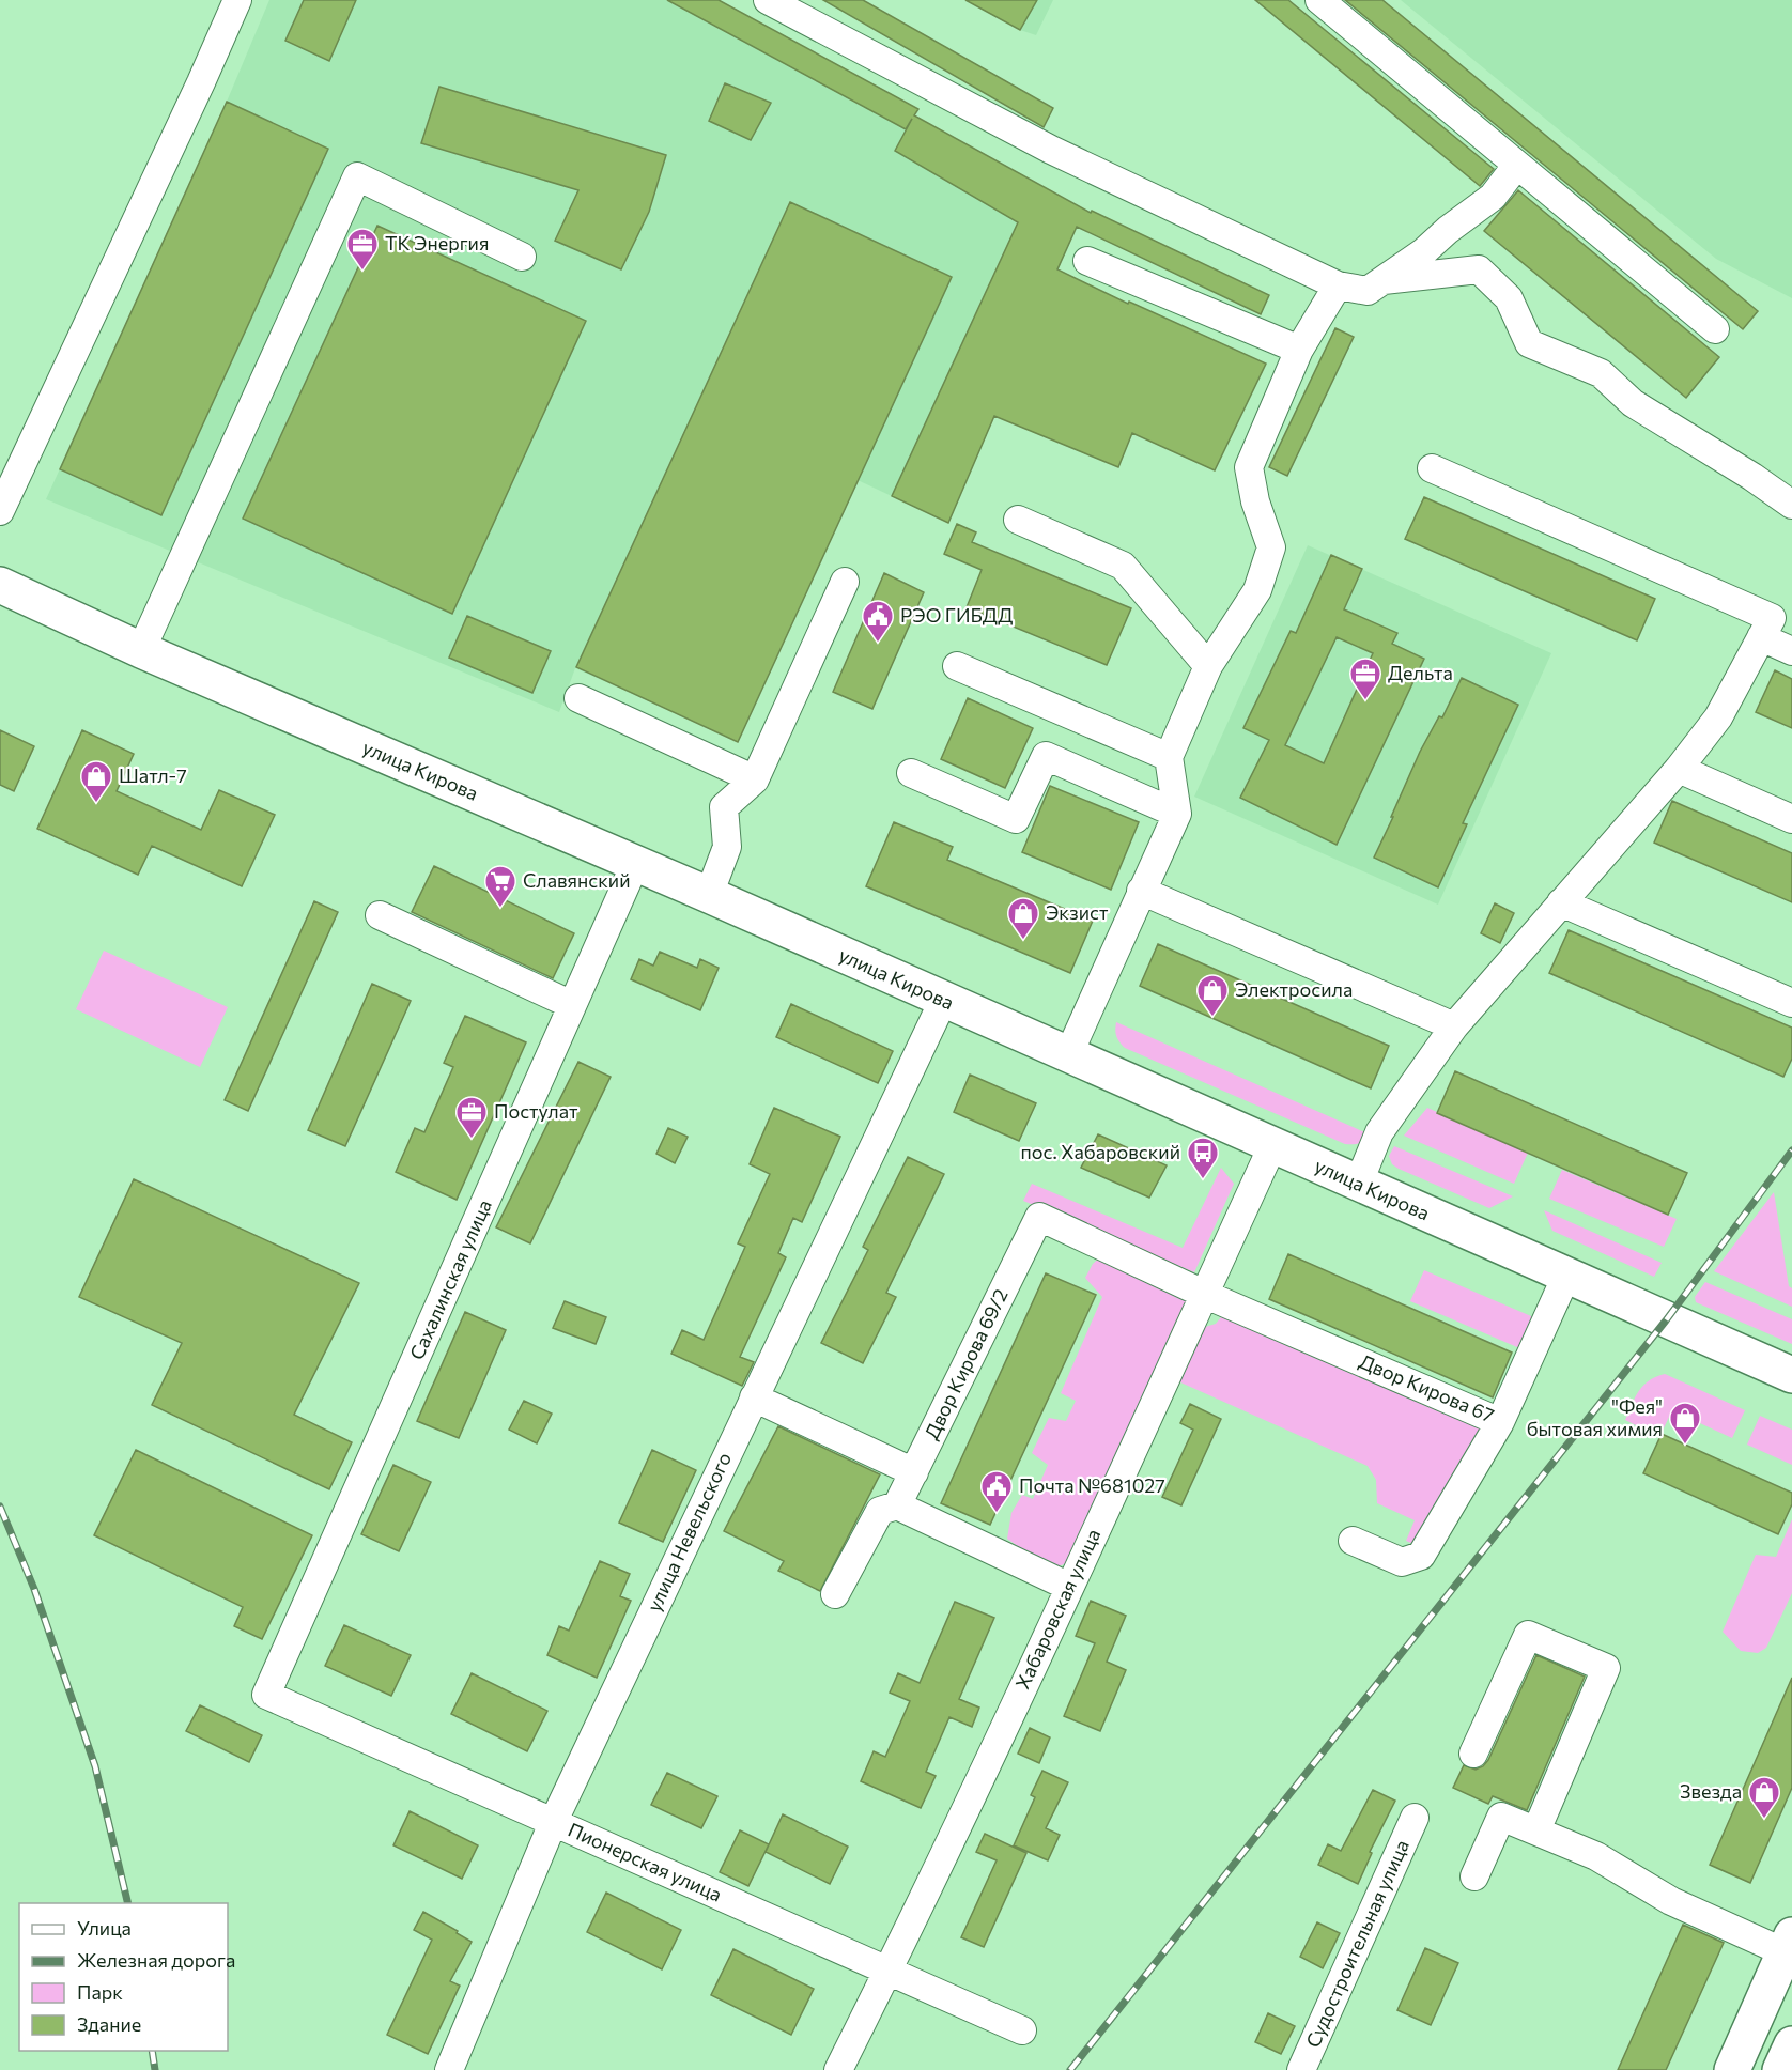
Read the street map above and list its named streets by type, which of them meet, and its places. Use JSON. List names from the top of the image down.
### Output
{
  "streets": {
    "main road": ["улица Кирова"],
    "street": [
      "Сахалинская улица",
      "Двор Кирова 69/2",
      "Двор Кирова 67",
      "улица Невельского",
      "Хабаровская улица",
      "Пионерская улица",
      "Судостроительная улица"
    ]
  },
  "crossings": [
    ["улица Кирова", "Сахалинская улица"],
    ["улица Кирова", "Двор Кирова 67"],
    ["улица Кирова", "улица Невельского"],
    ["улица Кирова", "Хабаровская улица"],
    ["Сахалинская улица", "Пионерская улица"],
    ["Двор Кирова 69/2", "Двор Кирова 67"],
    ["Двор Кирова 69/2", "Хабаровская улица"],
    ["Двор Кирова 67", "Хабаровская улица"],
    ["улица Невельского", "Пионерская улица"],
    ["Хабаровская улица", "Пионерская улица"]
  ],
  "places": {
    "office": ["ТК Энергия", "Дельта", "Постулат"],
    "public building": ["РЭО ГИБДД", "Почта №681027"],
    "shop": [
      "Шатл-7",
      "Экзист",
      "Электросила",
      "\"Фея\" бытовая химия",
      "Звезда"
    ],
    "supermarket": ["Славянский"],
    "bus stop": ["пос. Хабаровский"]
  },
  "legend": [
    "Улица",
    "Железная дорога",
    "Парк",
    "Здание"
  ]
}
